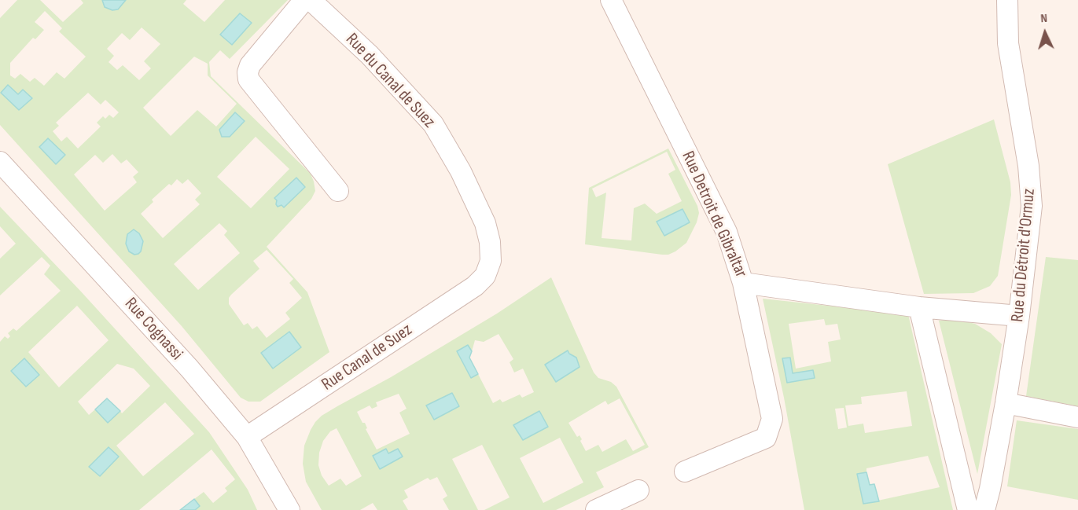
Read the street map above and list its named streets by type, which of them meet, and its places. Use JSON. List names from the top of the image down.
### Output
{
  "streets": {
    "street": [
      "Rue du Canal de Suez",
      "Rue Detroit de Gibraltar",
      "Rue du Détroit d'Ormuz",
      "Rue Cognassi",
      "Rue Canal de Suez"
    ]
  },
  "crossings": [
    ["Rue du Canal de Suez", "Rue Canal de Suez"],
    ["Rue Detroit de Gibraltar", "Rue du Détroit d'Ormuz"],
    ["Rue Cognassi", "Rue Canal de Suez"]
  ],
  "north": "top"
}
